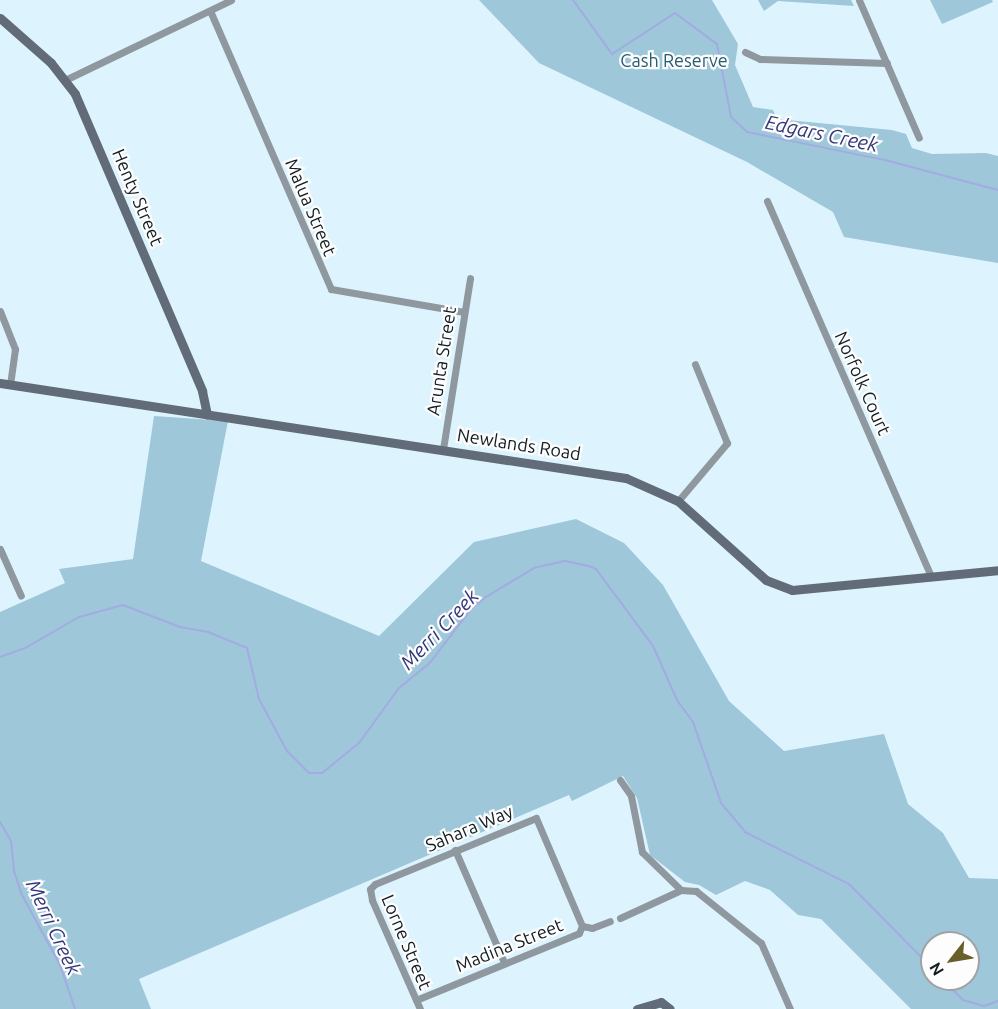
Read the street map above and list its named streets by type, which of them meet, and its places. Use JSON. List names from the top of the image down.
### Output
{
  "streets": {
    "street": [
      "Henty Street",
      "Malua Street",
      "Arunta Street",
      "Norfolk Court",
      "Newlands Road",
      "Sahara Way",
      "Lorne Street",
      "Madina Street"
    ]
  },
  "crossings": [
    ["Henty Street", "Newlands Road"],
    ["Malua Street", "Arunta Street"],
    ["Arunta Street", "Newlands Road"],
    ["Norfolk Court", "Newlands Road"],
    ["Sahara Way", "Lorne Street"],
    ["Sahara Way", "Madina Street"],
    ["Lorne Street", "Madina Street"]
  ],
  "water": ["Edgars Creek", "Merri Creek"],
  "parks": ["Cash Reserve"],
  "north": "bottom left"
}
